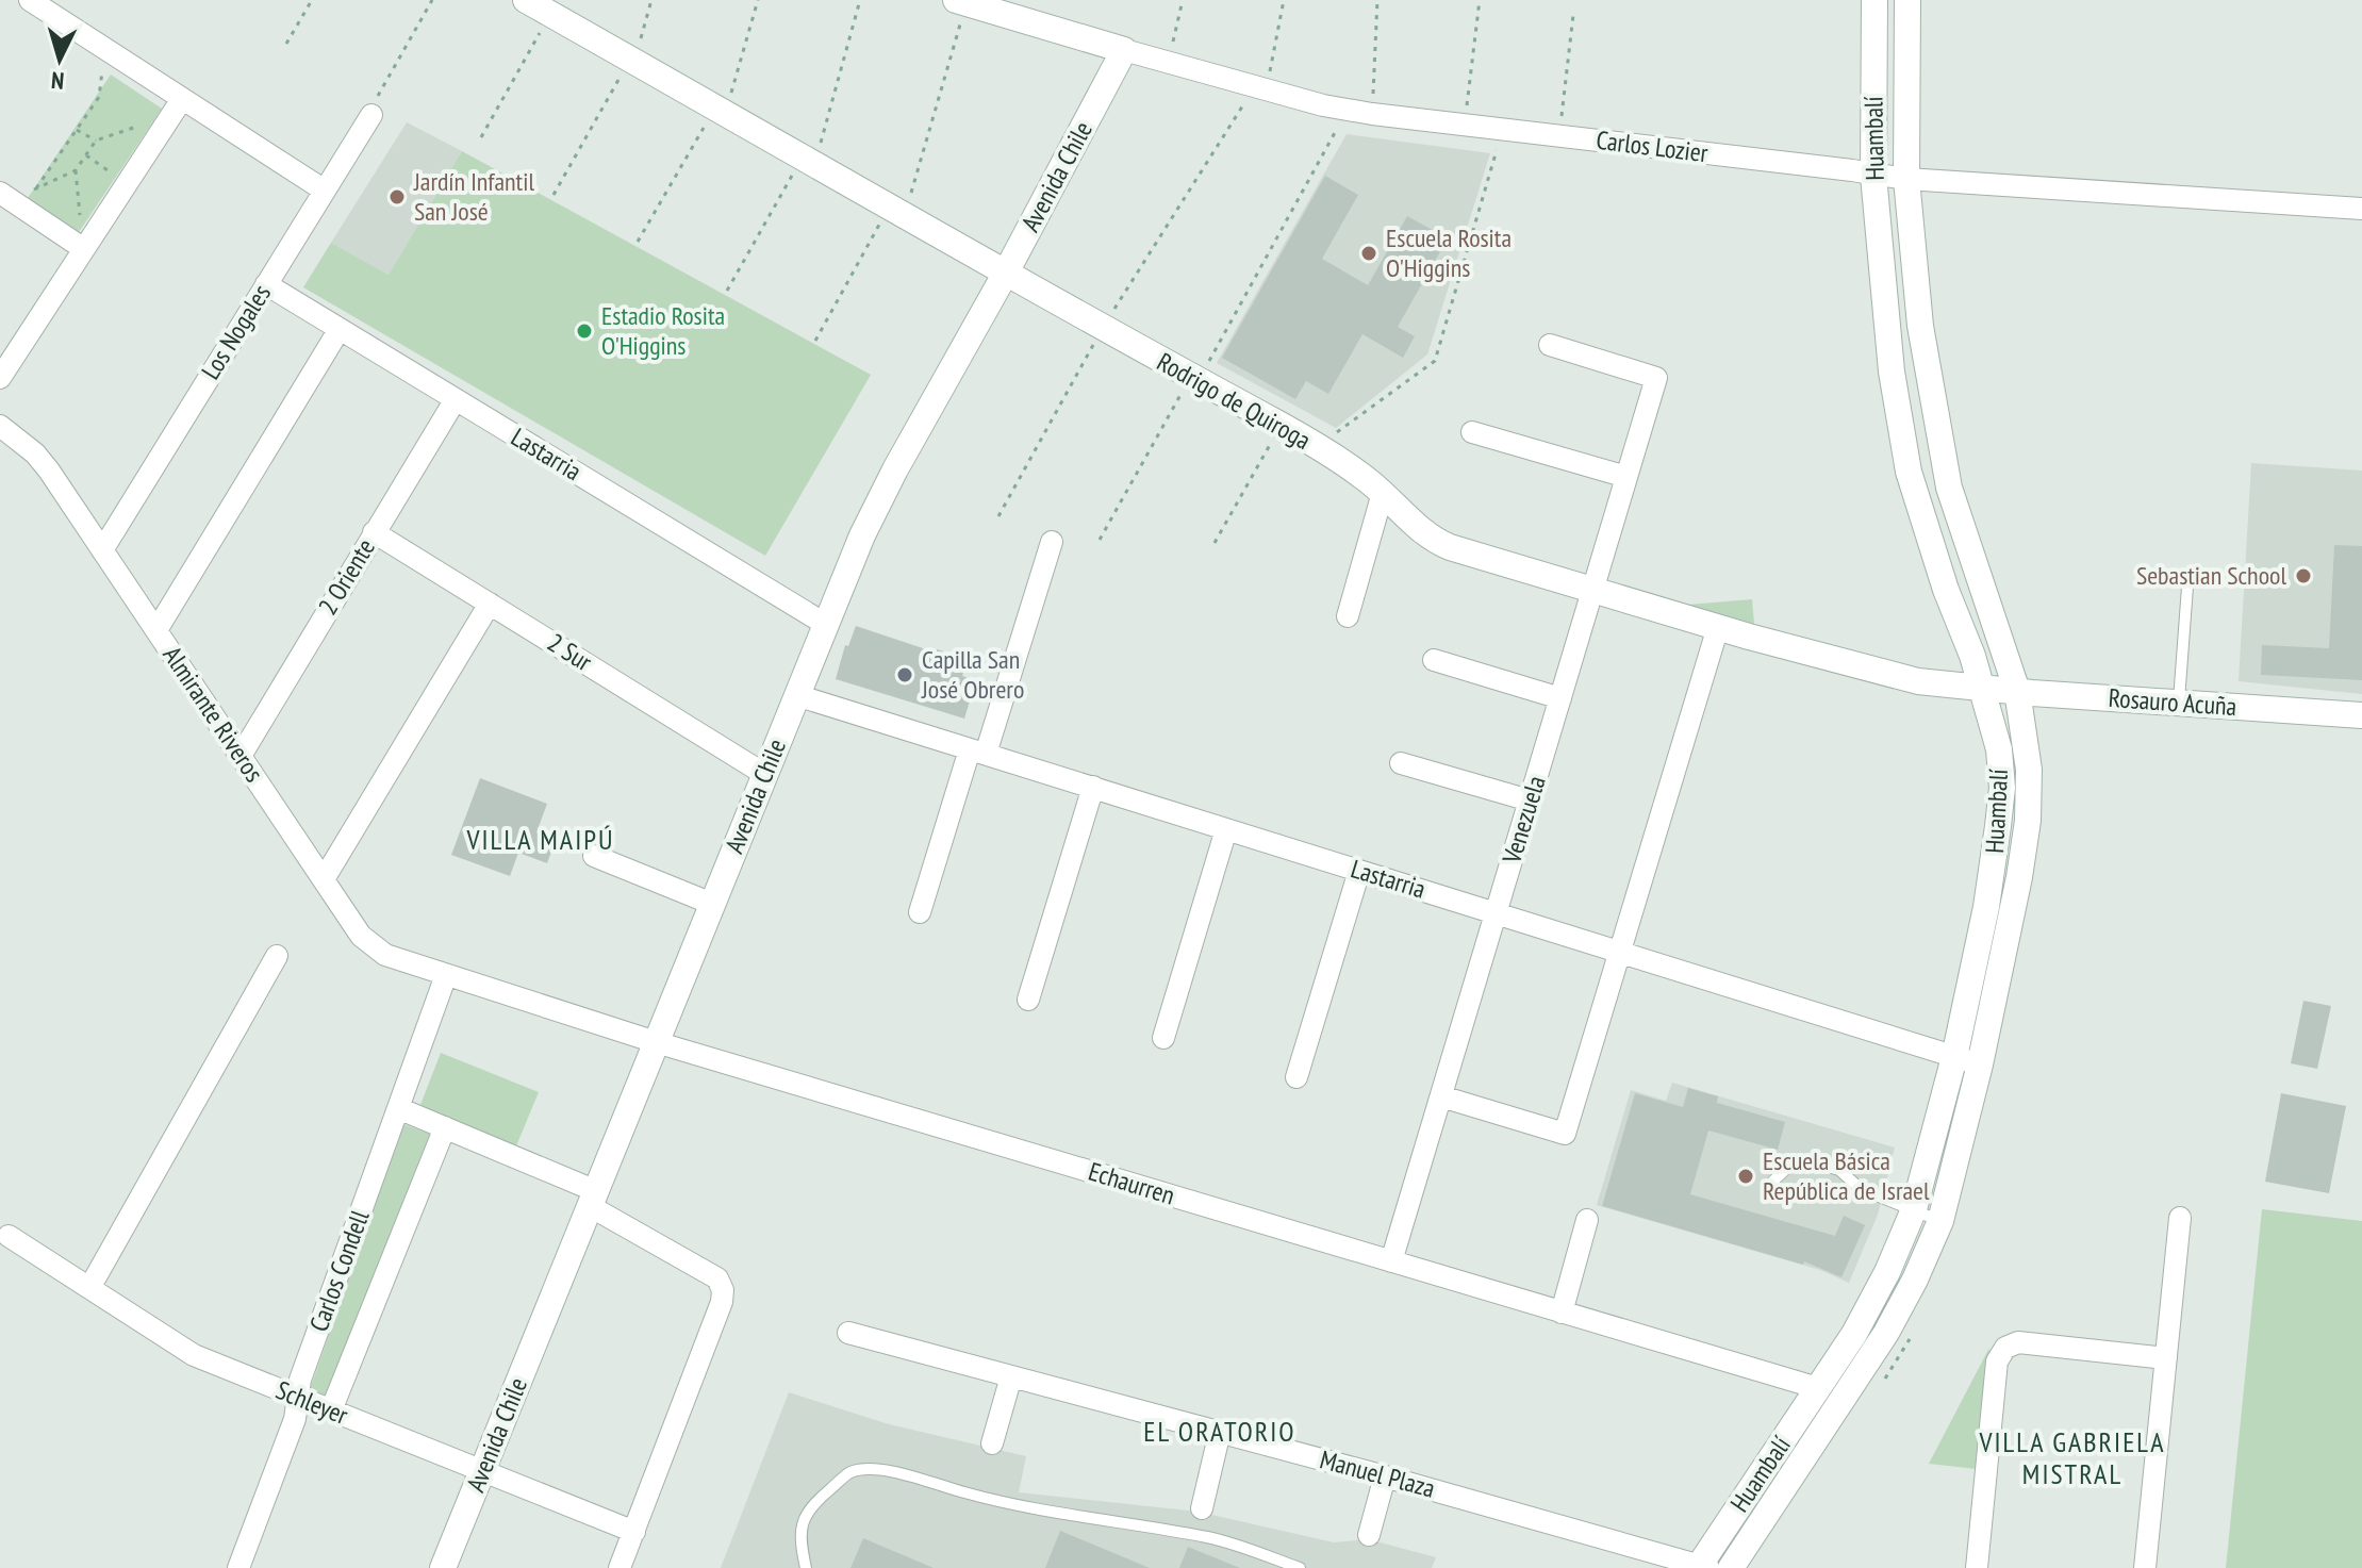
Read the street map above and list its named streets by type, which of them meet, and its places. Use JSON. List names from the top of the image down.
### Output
{
  "streets": {
    "main road": [
      "Huambalí",
      "Carlos Lozier",
      "Avenida Chile",
      "Rodrigo de Quiroga",
      "Rosauro Acuña"
    ],
    "street": [
      "Los Nogales",
      "Lastarria",
      "2 Oriente",
      "2 Sur",
      "Almirante Riveros",
      "Venezuela",
      "Echaurren",
      "Carlos Condell",
      "Schleyer",
      "Manuel Plaza"
    ]
  },
  "crossings": [
    ["Huambalí", "Carlos Lozier"],
    ["Huambalí", "Rodrigo de Quiroga"],
    ["Huambalí", "Lastarria"],
    ["Huambalí", "Rosauro Acuña"],
    ["Huambalí", "Echaurren"],
    ["Huambalí", "Manuel Plaza"],
    ["Carlos Lozier", "Avenida Chile"],
    ["Avenida Chile", "Rodrigo de Quiroga"],
    ["Avenida Chile", "Lastarria"],
    ["Avenida Chile", "2 Sur"],
    ["Avenida Chile", "Echaurren"],
    ["Avenida Chile", "Schleyer"],
    ["Los Nogales", "Lastarria"],
    ["Los Nogales", "Almirante Riveros"],
    ["Rodrigo de Quiroga", "Rosauro Acuña"],
    ["Rodrigo de Quiroga", "Venezuela"],
    ["Lastarria", "2 Oriente"],
    ["Lastarria", "Venezuela"],
    ["2 Oriente", "2 Sur"],
    ["2 Oriente", "Almirante Riveros"],
    ["Almirante Riveros", "Echaurren"],
    ["Almirante Riveros", "Carlos Condell"],
    ["Venezuela", "Echaurren"],
    ["Echaurren", "Carlos Condell"],
    ["Carlos Condell", "Schleyer"]
  ],
  "districts": ["VILLA MAIPÚ", "EL ORATORIO", "VILLA GABRIELA MISTRAL"],
  "places": [
    "Jardín Infantil San José",
    "Escuela Rosita O'Higgins",
    "Estadio Rosita O'Higgins",
    "Sebastian School",
    "Capilla San José Obrero",
    "Escuela Básica República de Israel"
  ],
  "north": "bottom"
}
